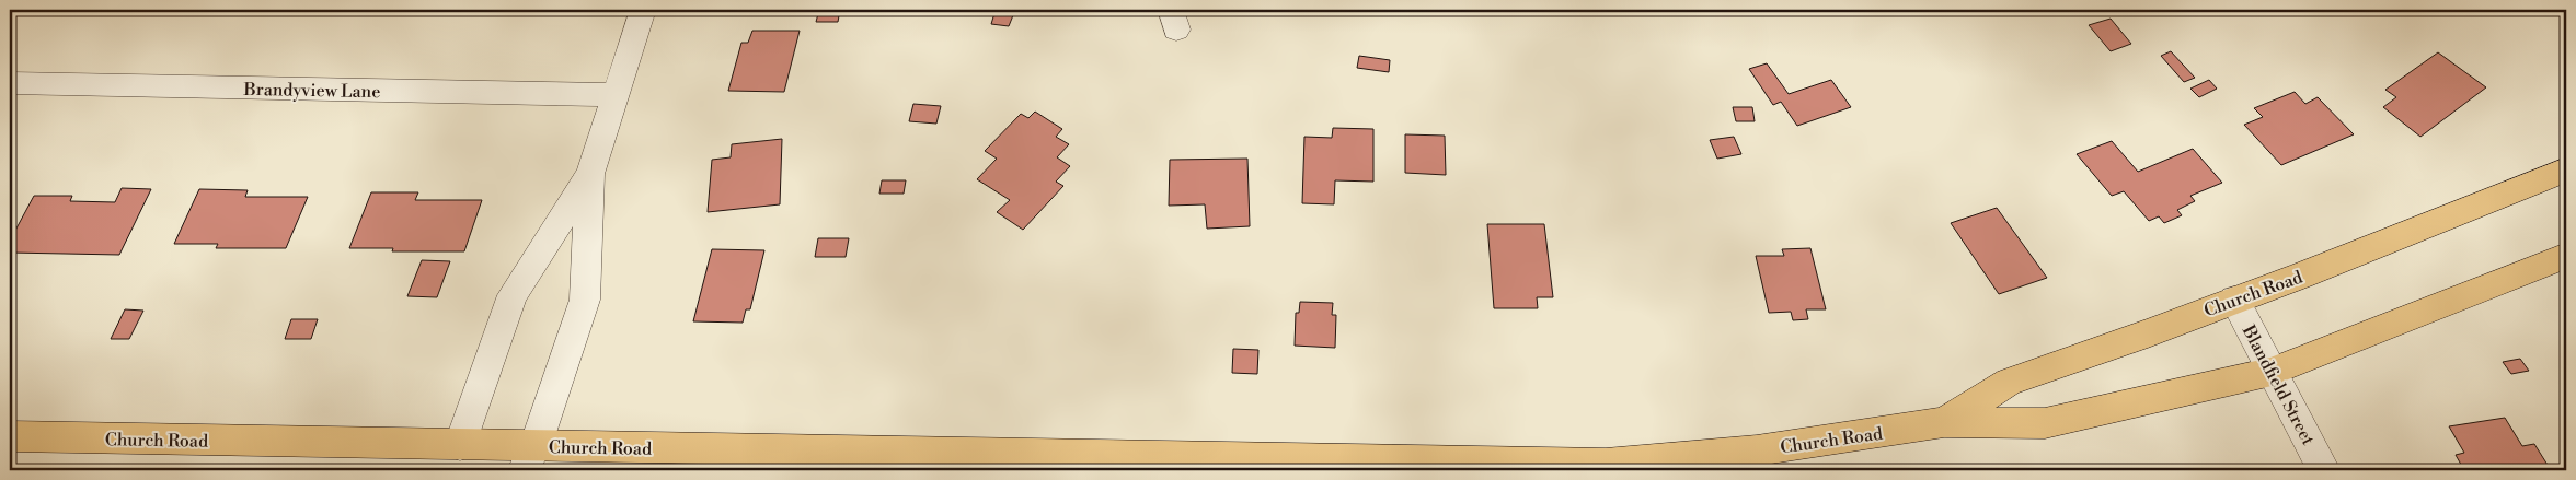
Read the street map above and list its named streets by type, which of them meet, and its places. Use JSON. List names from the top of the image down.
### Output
{
  "streets": {
    "main road": ["Church Road"],
    "street": ["Brandyview Lane", "Blandfield Street"]
  },
  "crossings": [
    ["Church Road", "Blandfield Street"]
  ]
}
